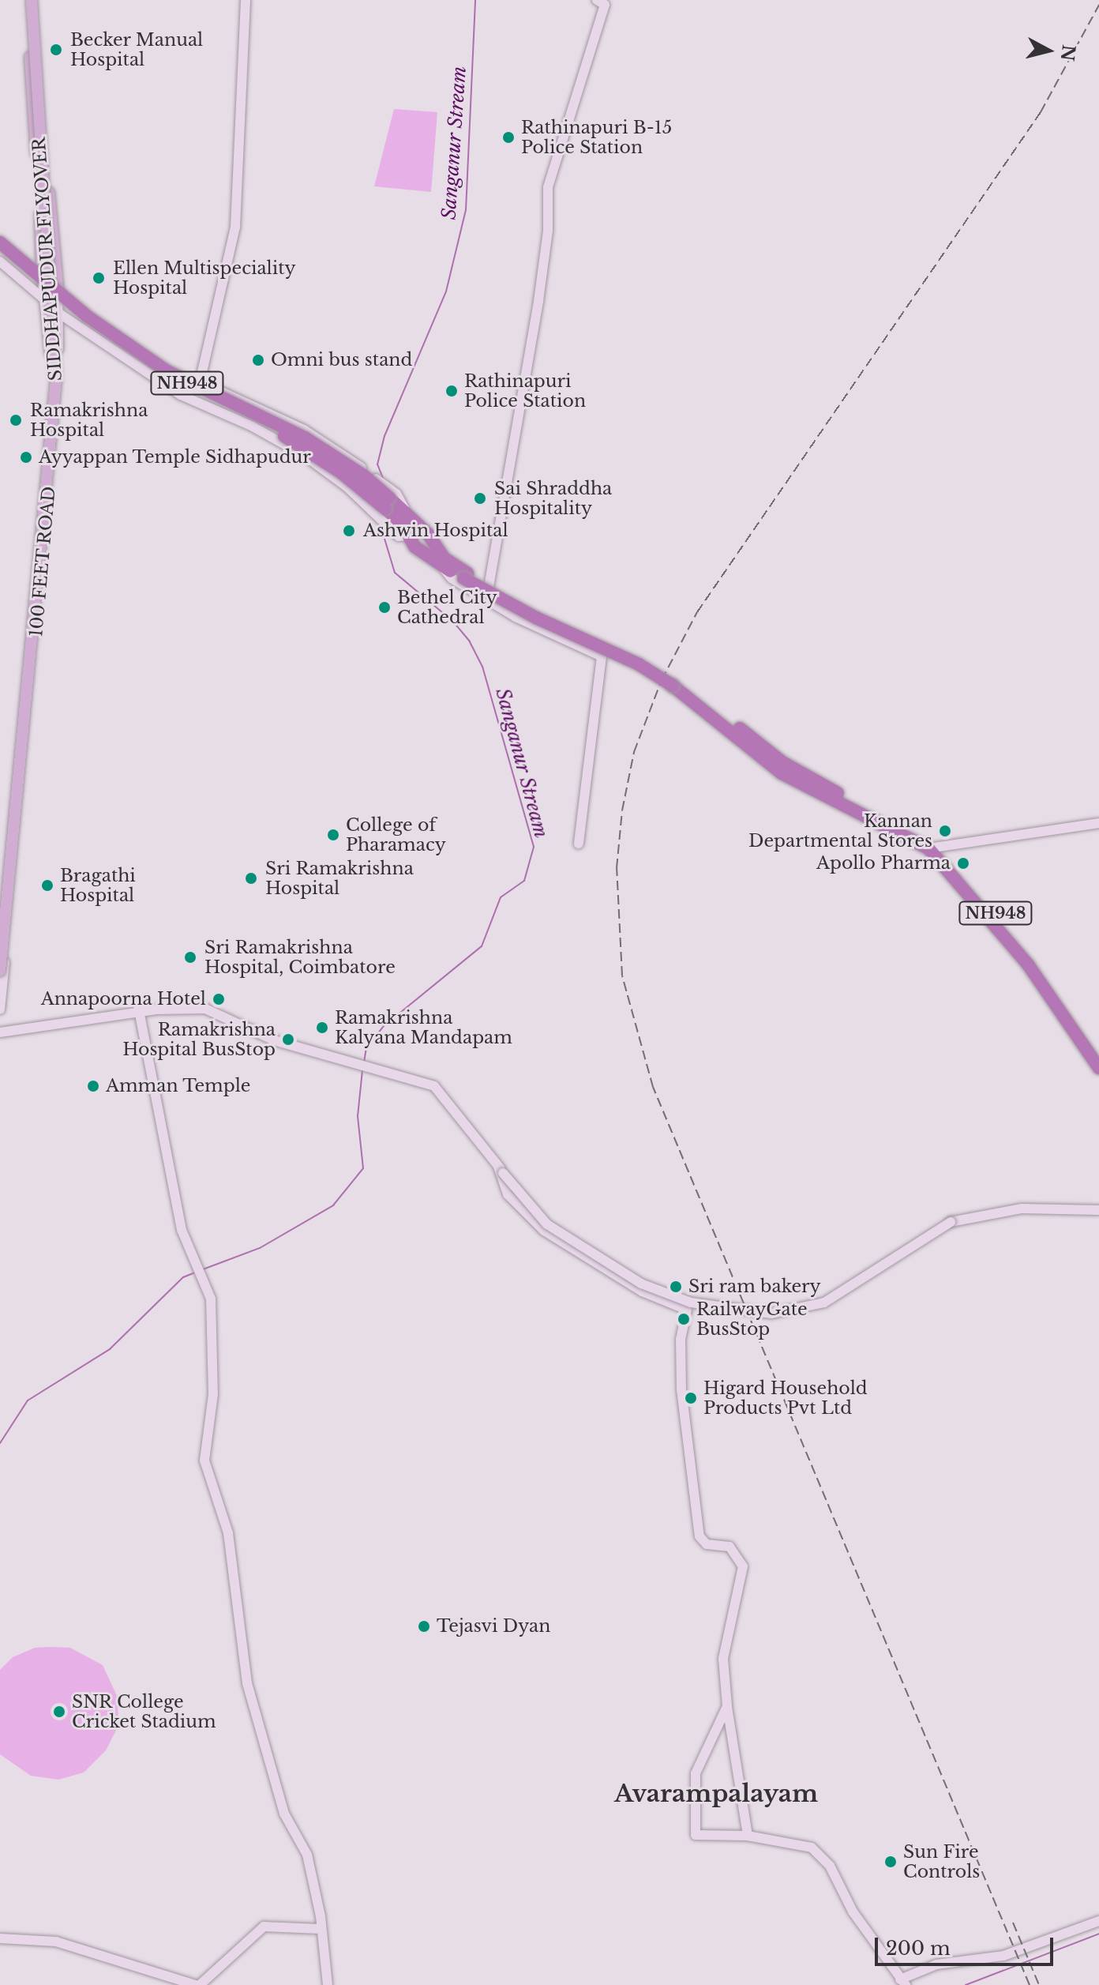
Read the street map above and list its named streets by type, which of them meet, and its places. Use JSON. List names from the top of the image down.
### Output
{
  "streets": {
    "highway": ["NH948"],
    "main road": ["SIDDHAPUDUR FLYOVER", "100 FEET ROAD"]
  },
  "crossings": [
    ["SIDDHAPUDUR FLYOVER", "100 FEET ROAD"]
  ],
  "districts": ["Avarampalayam"],
  "water": ["Sanganur Stream"],
  "places": [
    "Becker Manual Hospital",
    "Rathinapuri B-15 Police Station",
    "Ellen Multispeciality Hospital",
    "Omni bus stand",
    "Rathinapuri Police Station",
    "Ramakrishna Hospital",
    "Ayyappan Temple Sidhapudur",
    "Sai Shraddha Hospitality",
    "Ashwin Hospital",
    "Bethel City Cathedral",
    "Kannan Departmental Stores",
    "College of Pharamacy",
    "Apollo Pharma",
    "Sri Ramakrishna Hospital",
    "Bragathi Hospital",
    "Sri Ramakrishna Hospital, Coimbatore",
    "Annapoorna Hotel",
    "Ramakrishna Kalyana Mandapam",
    "Ramakrishna Hospital BusStop",
    "Amman Temple",
    "Sri ram bakery",
    "RailwayGate BusStop",
    "Higard Household Products Pvt Ltd",
    "Tejasvi Dyan",
    "SNR College Cricket Stadium",
    "Sun Fire Controls"
  ],
  "scale_bar": "200 m",
  "north": "right"
}
